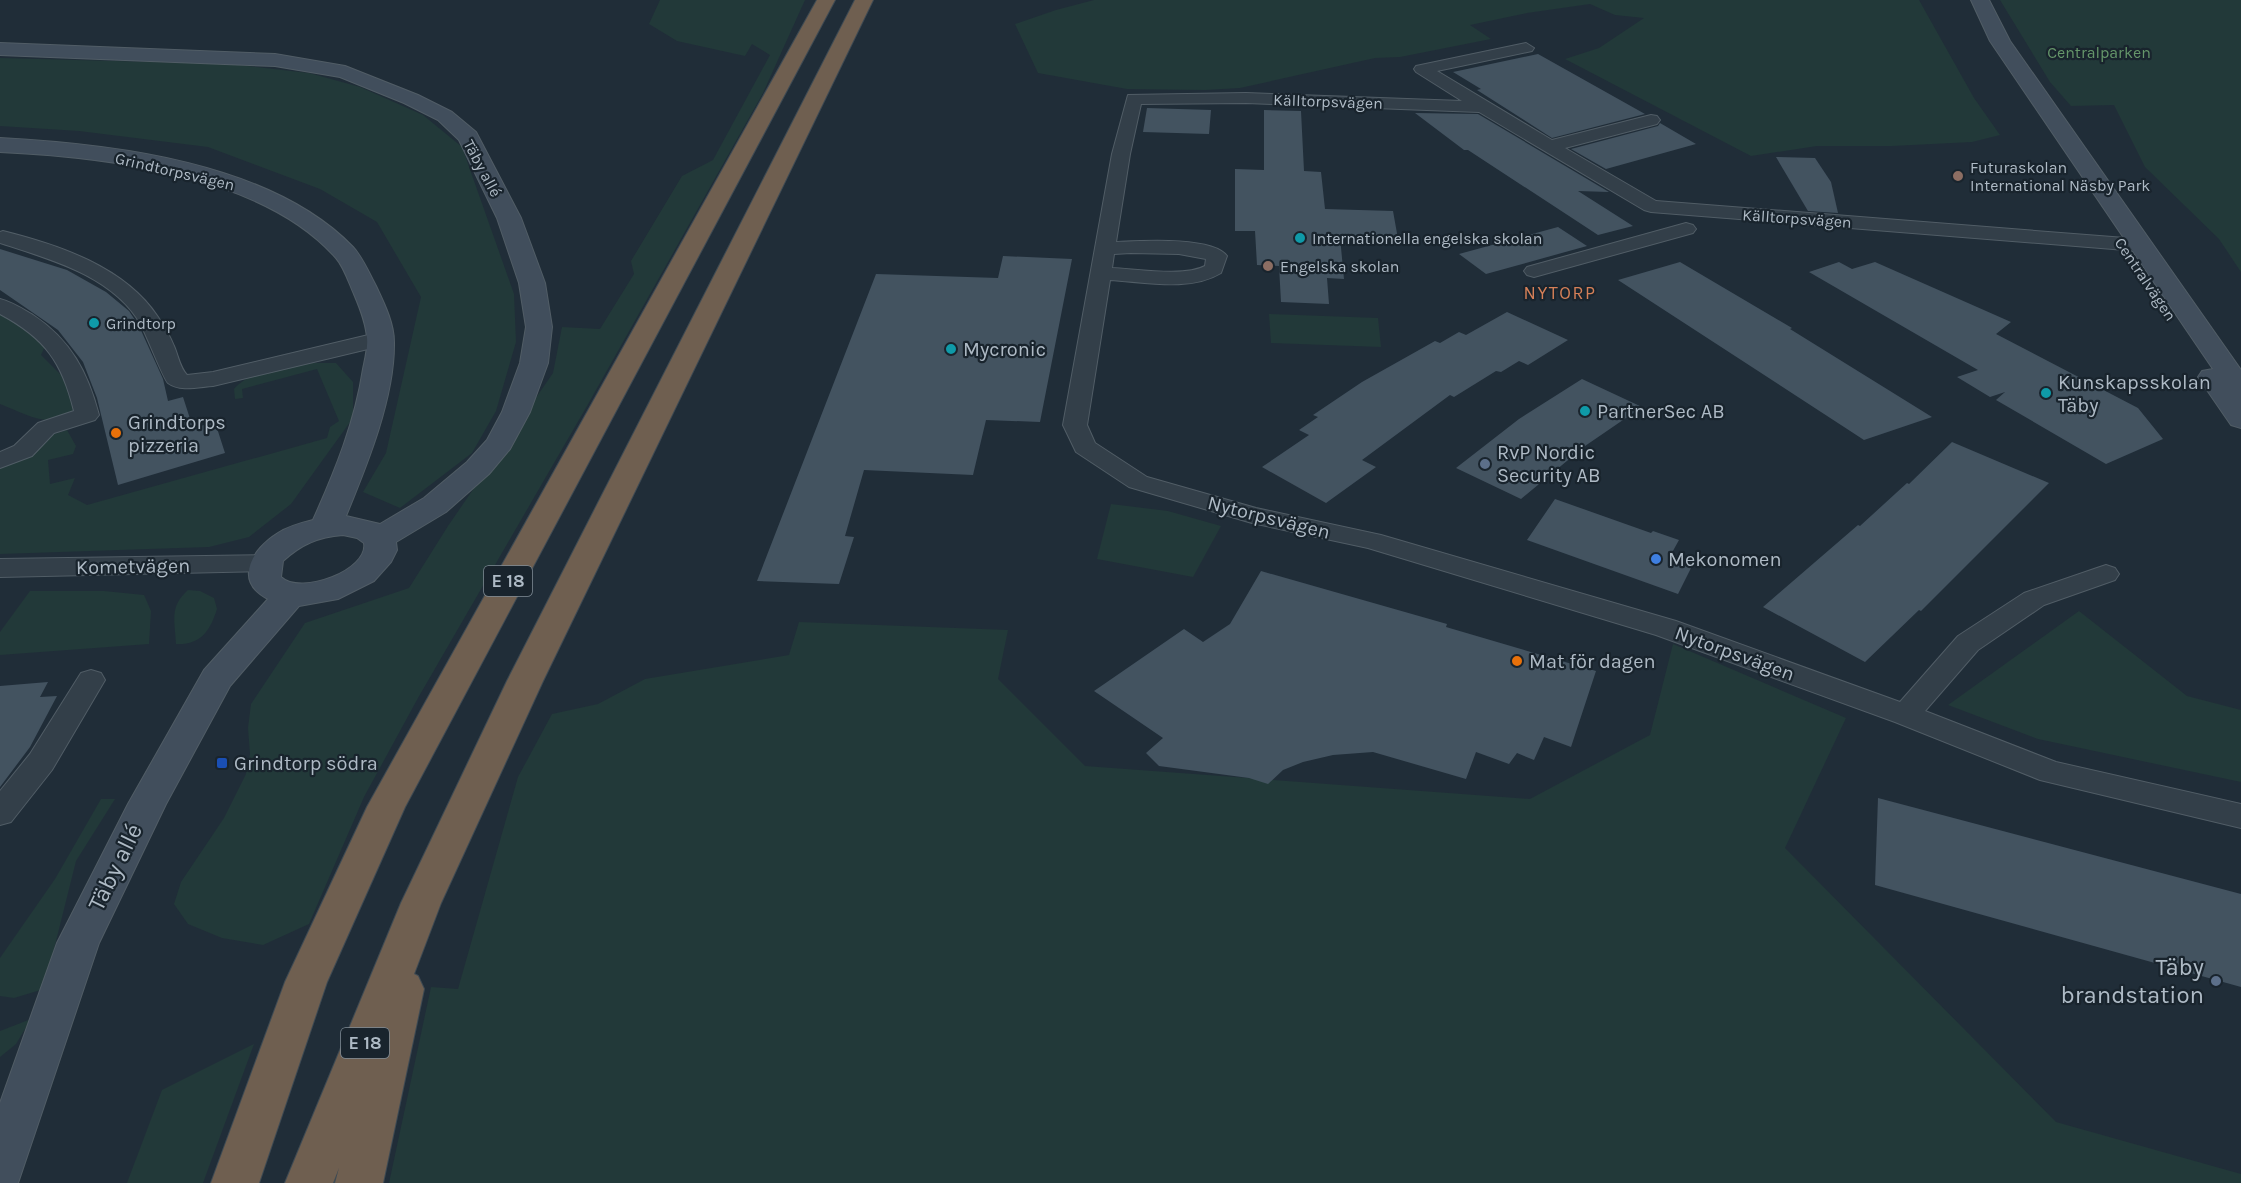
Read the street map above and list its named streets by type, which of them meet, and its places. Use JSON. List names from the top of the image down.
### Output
{
  "streets": {
    "highway": ["E 18"],
    "street": [
      "Källtorpsvägen",
      "Täby allé",
      "Grindtorpsvägen",
      "Centralvägen",
      "Nytorpsvägen",
      "Kometvägen"
    ]
  },
  "crossings": [
    ["Källtorpsvägen", "Centralvägen"],
    ["Källtorpsvägen", "Nytorpsvägen"]
  ],
  "districts": ["NYTORP"],
  "parks": ["Centralparken"],
  "places": {
    "other": [
      "Futuraskolan International Näsby Park",
      "Internationella engelska skolan",
      "Engelska skolan",
      "Grindtorp",
      "Mycronic",
      "Kunskapsskolan Täby",
      "PartnerSec AB",
      "Grindtorps pizzeria",
      "RvP Nordic Security AB",
      "Mekonomen",
      "Mat för dagen",
      "Täby brandstation"
    ],
    "transit": ["Grindtorp södra"]
  }
}
